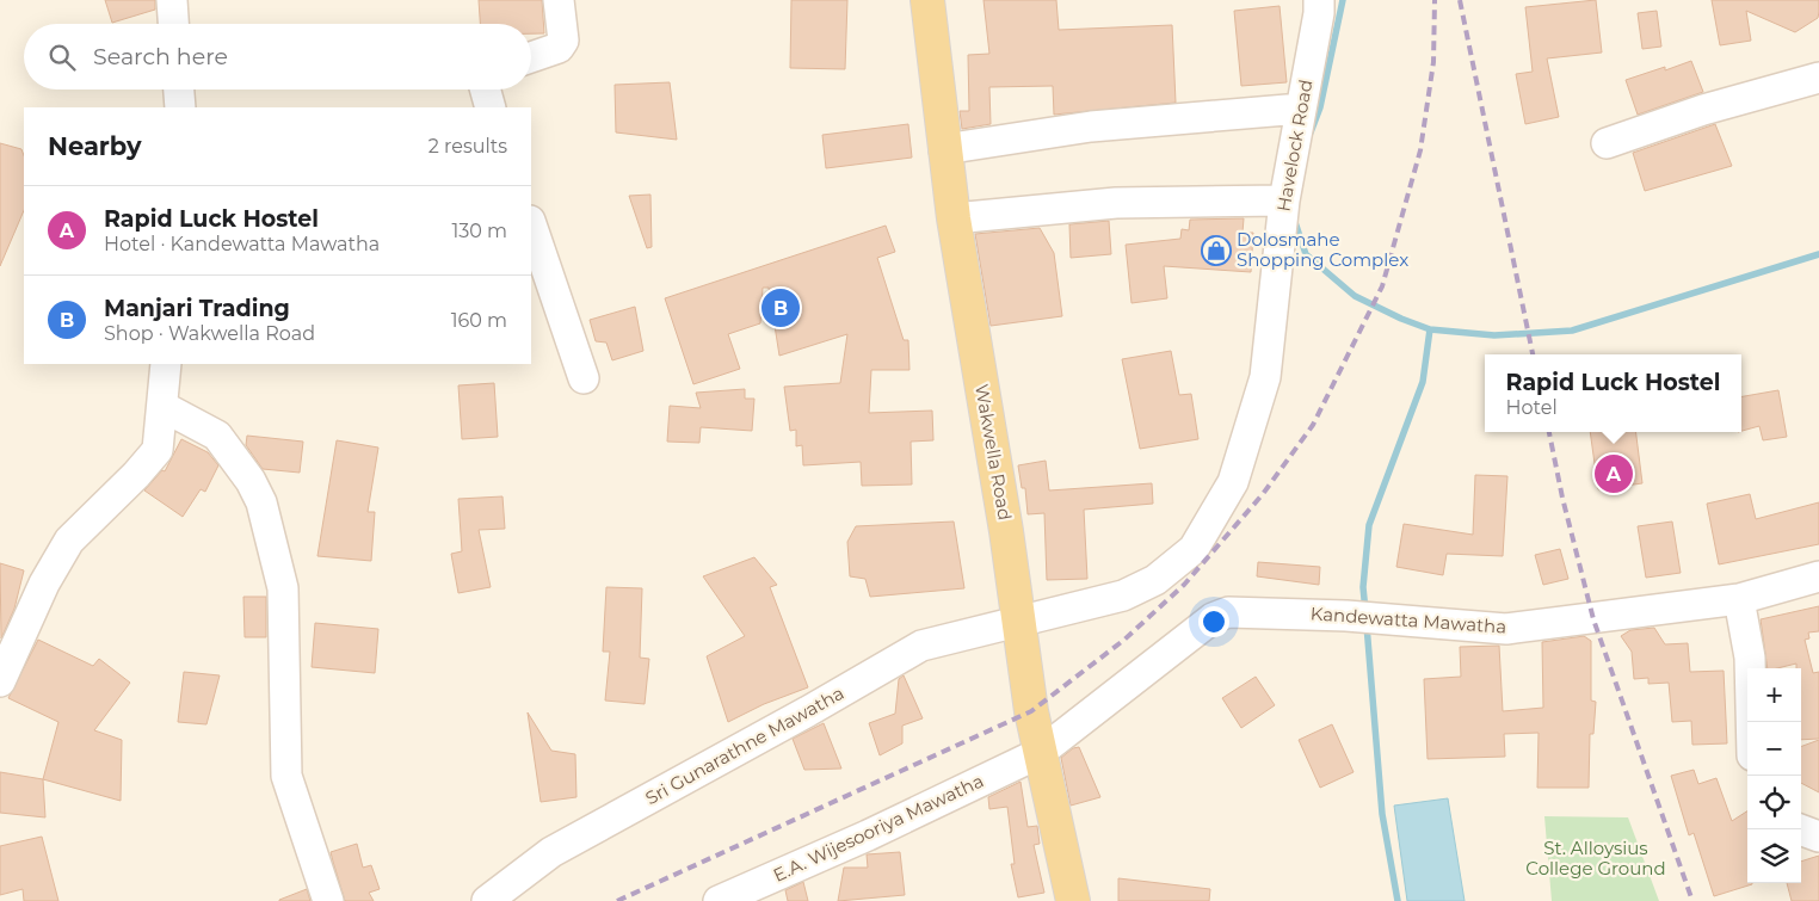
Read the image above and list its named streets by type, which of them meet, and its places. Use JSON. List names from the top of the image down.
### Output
{
  "streets": {
    "main road": ["Wakwella Road"],
    "street": [
      "Havelock Road",
      "Kandewatta Mawatha",
      "Sri Gunarathne Mawatha",
      "E.A. Wijesooriya Mawatha"
    ]
  },
  "crossings": [
    ["Havelock Road", "Wakwella Road"],
    ["Havelock Road", "Sri Gunarathne Mawatha"],
    ["Wakwella Road", "Kandewatta Mawatha"],
    ["Wakwella Road", "Sri Gunarathne Mawatha"],
    ["Wakwella Road", "E.A. Wijesooriya Mawatha"],
    ["Kandewatta Mawatha", "E.A. Wijesooriya Mawatha"]
  ],
  "parks": ["St. Alloysius College Ground"],
  "places": {
    "shop": ["Dolosmahe Shopping Complex"]
  },
  "page": {
    "search": "Search here",
    "heading": ["Nearby", "2 results"],
    "list": [
      {
        "mark": "A",
        "name": "Rapid Luck Hostel",
        "note": "Hotel · Kandewatta Mawatha",
        "value": "130 m"
      },
      {
        "mark": "B",
        "name": "Manjari Trading",
        "note": "Shop · Wakwella Road",
        "value": "160 m"
      }
    ],
    "pins": ["B", "A"],
    "popup": ["Rapid Luck Hostel", "Hotel"],
    "map_buttons": ["+", "−"]
  }
}
